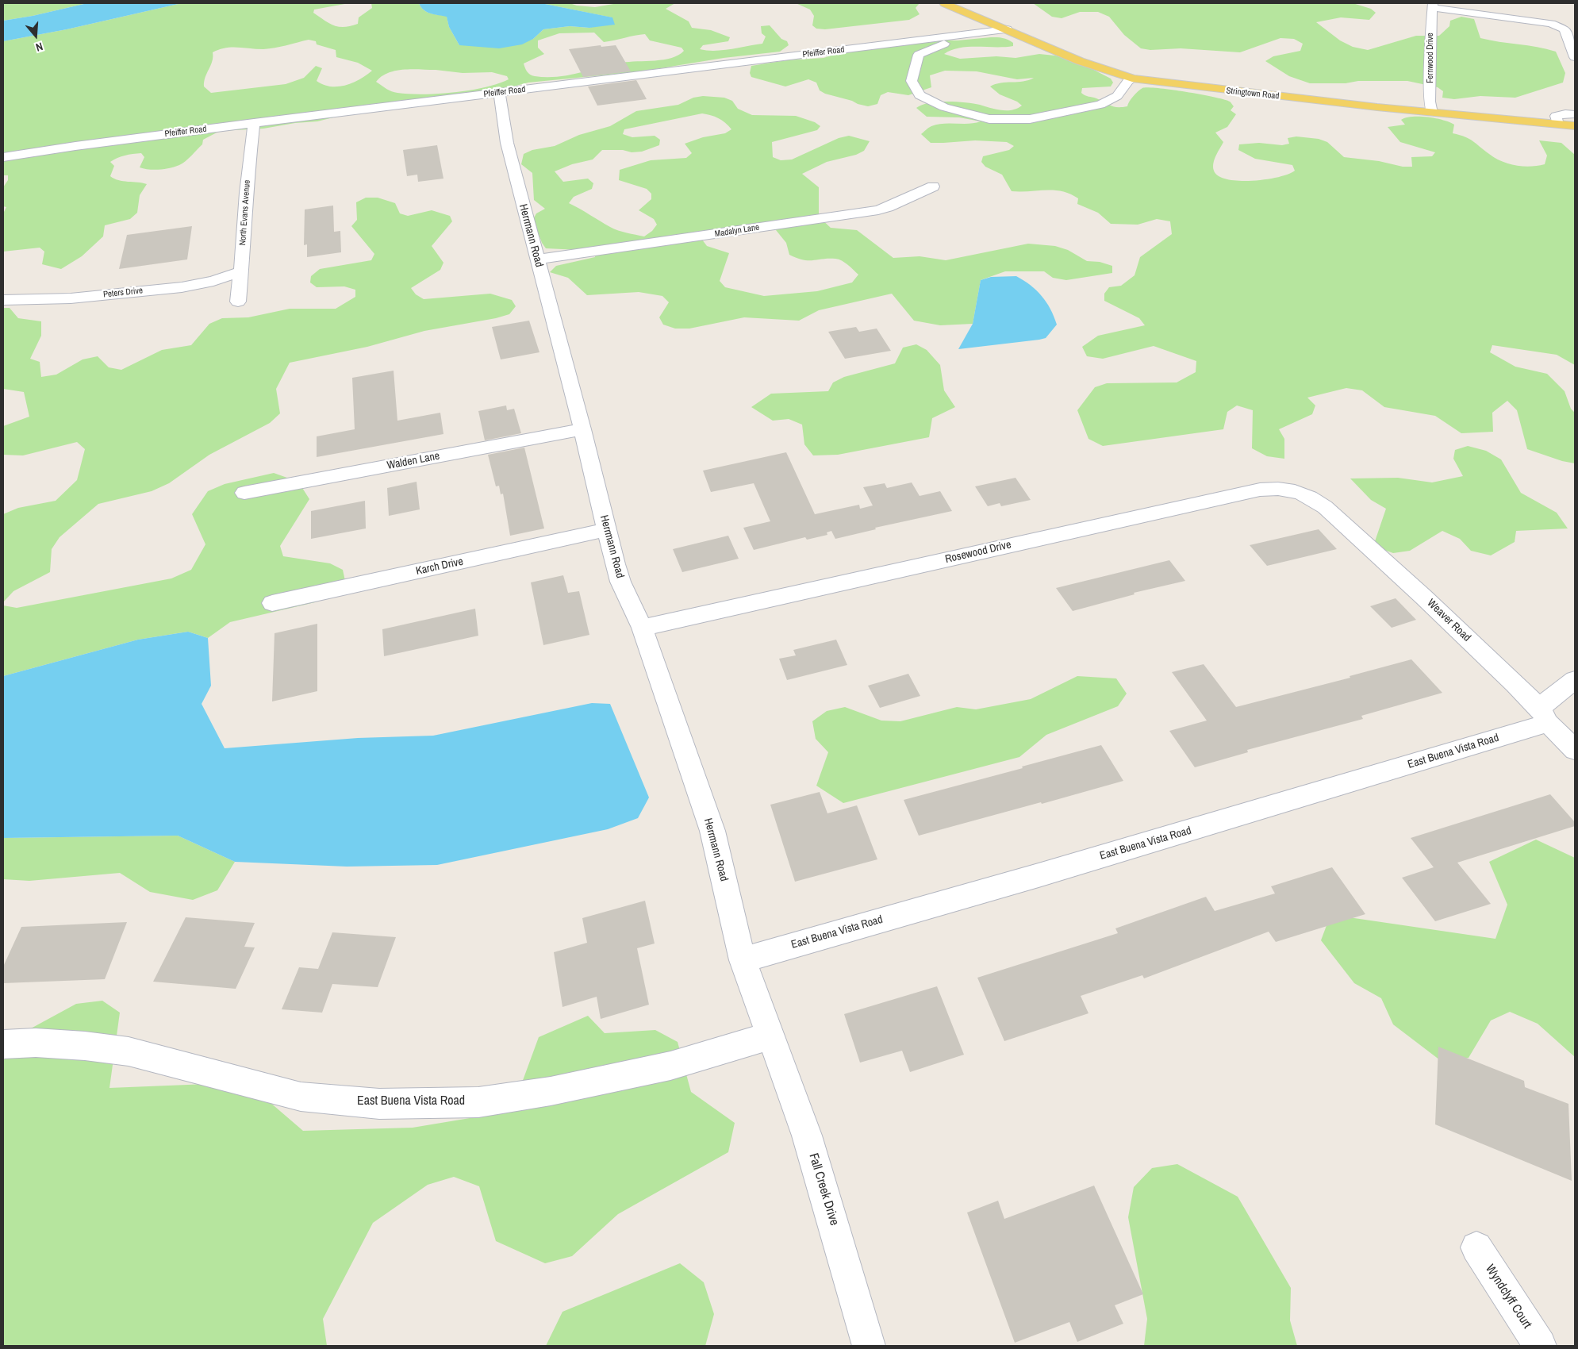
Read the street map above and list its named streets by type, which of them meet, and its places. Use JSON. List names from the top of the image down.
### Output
{
  "streets": {
    "main road": ["Stringtown Road"],
    "street": [
      "Pfeiffer Road",
      "Fernwood Drive",
      "North Evans Avenue",
      "Madalyn Lane",
      "Herrmann Road",
      "Peters Drive",
      "Walden Lane",
      "Rosewood Drive",
      "Karch Drive",
      "Weaver Road",
      "East Buena Vista Road",
      "Fall Creek Drive",
      "Wyndclyff Court"
    ]
  },
  "crossings": [
    ["Pfeiffer Road", "Stringtown Road"],
    ["Pfeiffer Road", "North Evans Avenue"],
    ["Pfeiffer Road", "Herrmann Road"],
    ["Fernwood Drive", "Stringtown Road"],
    ["North Evans Avenue", "Peters Drive"],
    ["Madalyn Lane", "Herrmann Road"],
    ["Herrmann Road", "Walden Lane"],
    ["Herrmann Road", "Rosewood Drive"],
    ["Herrmann Road", "Karch Drive"],
    ["Herrmann Road", "East Buena Vista Road"],
    ["Herrmann Road", "Fall Creek Drive"],
    ["Rosewood Drive", "Weaver Road"],
    ["Weaver Road", "East Buena Vista Road"],
    ["East Buena Vista Road", "Fall Creek Drive"]
  ],
  "north": "bottom"
}
